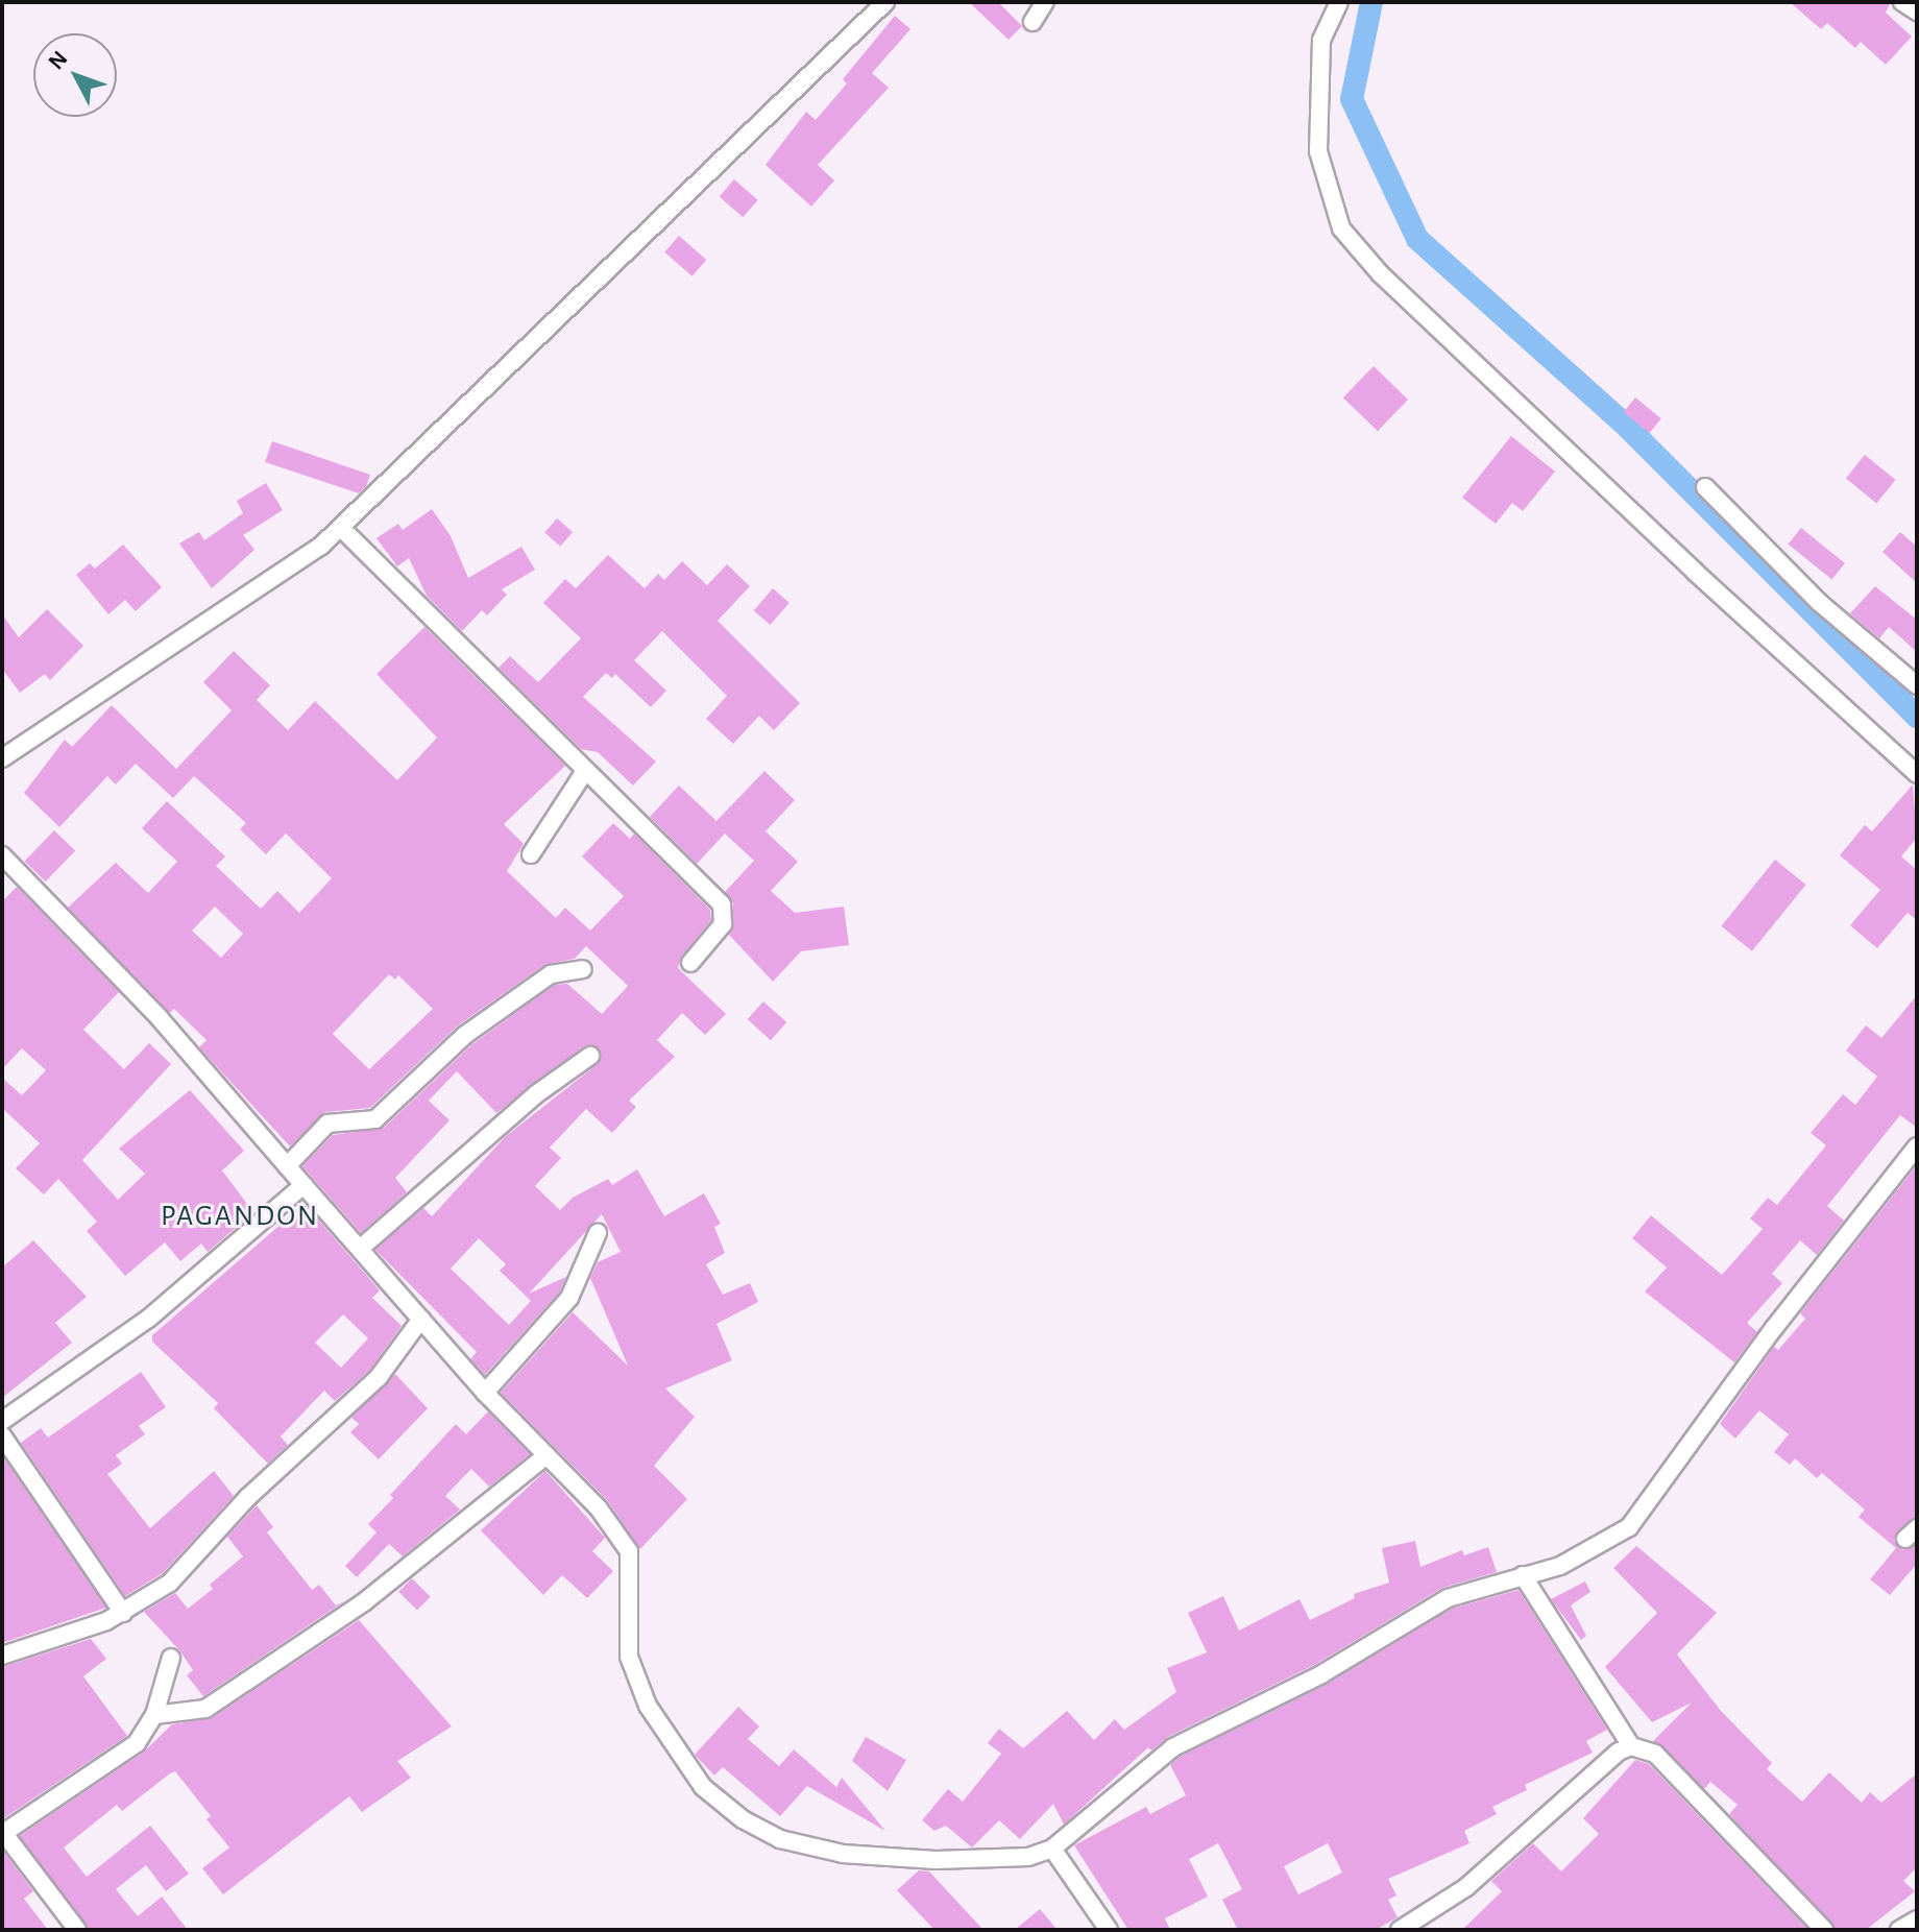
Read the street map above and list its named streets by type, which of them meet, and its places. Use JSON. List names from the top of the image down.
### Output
{
  "districts": ["PAGANDON"],
  "north": "top left"
}
